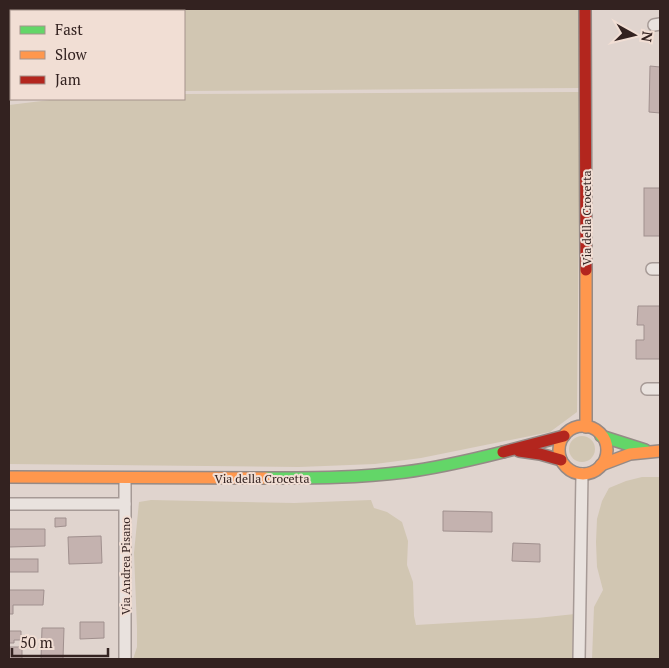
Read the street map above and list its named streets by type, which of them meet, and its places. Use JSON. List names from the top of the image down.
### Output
{
  "streets": {
    "street": ["Via della Crocetta", "Via Andrea Pisano"]
  },
  "crossings": [
    ["Via della Crocetta", "Via Andrea Pisano"]
  ],
  "legend": ["Fast", "Slow", "Jam"],
  "scale_bar": "50 m",
  "north": "right"
}
